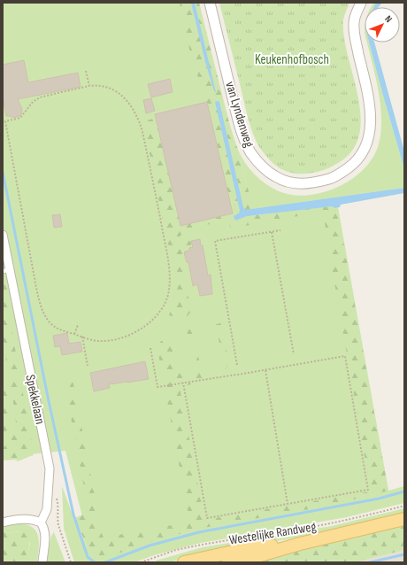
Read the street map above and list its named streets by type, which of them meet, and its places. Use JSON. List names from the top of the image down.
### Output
{
  "streets": {
    "main road": ["Westelijke Randweg"],
    "street": ["van Lyndenweg", "Spekkelaan"]
  },
  "parks": ["Keukenhofbosch"],
  "north": "top right"
}
